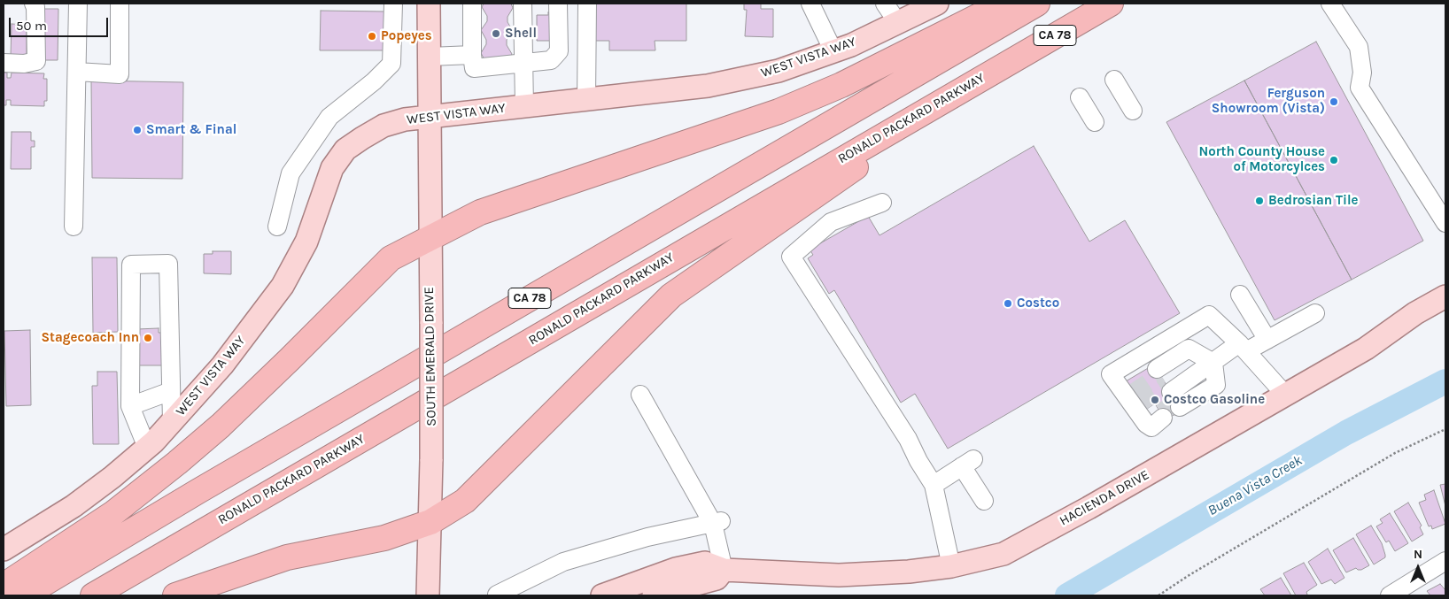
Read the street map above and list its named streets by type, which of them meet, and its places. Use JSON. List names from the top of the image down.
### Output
{
  "streets": {
    "highway": ["CA 78", "RONALD PACKARD PARKWAY"],
    "main road": ["WEST VISTA WAY", "SOUTH EMERALD DRIVE", "HACIENDA DRIVE"]
  },
  "crossings": [
    ["WEST VISTA WAY", "SOUTH EMERALD DRIVE"]
  ],
  "water": ["Buena Vista Creek"],
  "places": [
    "Shell",
    "Popeyes",
    "Ferguson Showroom (Vista)",
    "Smart & Final",
    "North County House of Motorcylces",
    "Bedrosian Tile",
    "Costco",
    "Stagecoach Inn",
    "Costco Gasoline"
  ],
  "scale_bar": "50 m",
  "north": "top"
}
